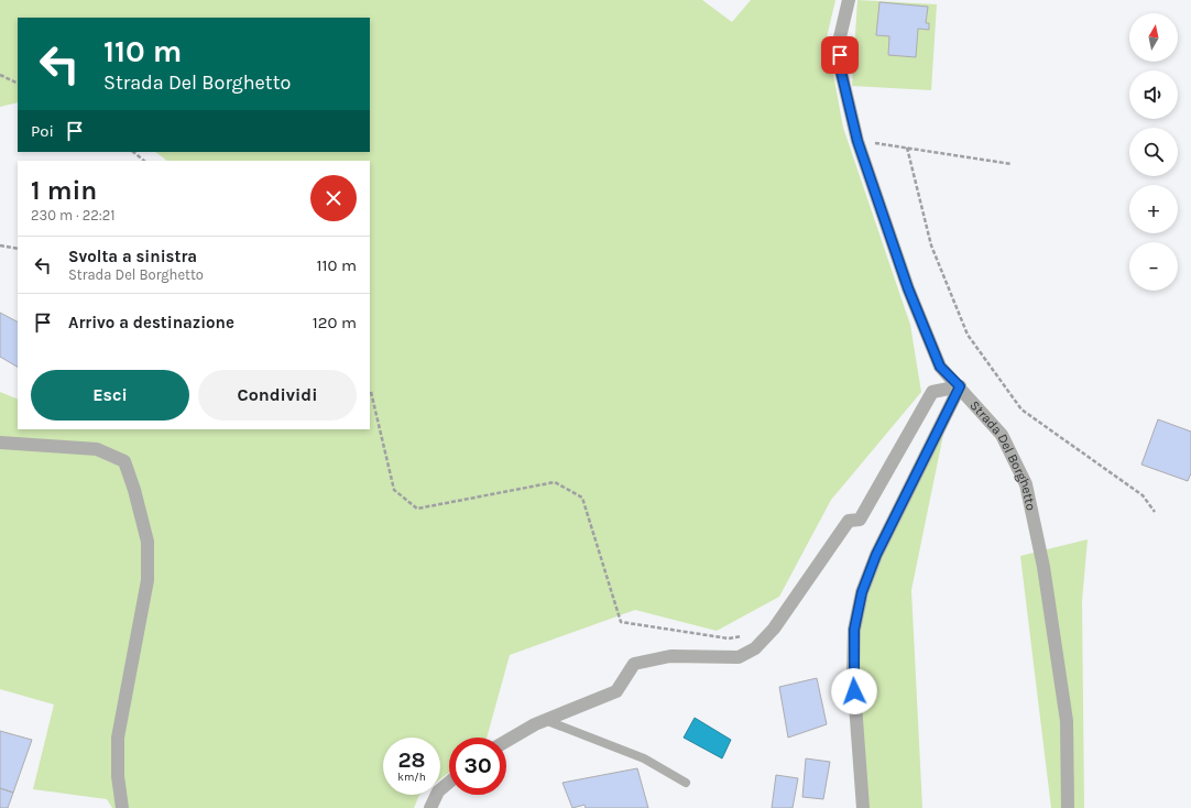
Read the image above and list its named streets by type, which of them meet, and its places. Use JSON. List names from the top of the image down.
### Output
{
  "streets": {
    "street": ["Strada Del Borghetto"]
  },
  "north": "top",
  "page": {
    "map_buttons": ["+", "−"],
    "turn": ["110 m", "Strada Del Borghetto"],
    "then": "Poi",
    "heading": ["1 min", "230 m · 22:21"],
    "list": [
      {
        "name": "Svolta a sinistra",
        "note": "Strada Del Borghetto",
        "value": "110 m"
      },
      {
        "name": "Arrivo a destinazione",
        "value": "120 m"
      }
    ],
    "buttons": ["Esci", "Condividi"],
    "speed": "28 km/h",
    "limit": "30"
  }
}
